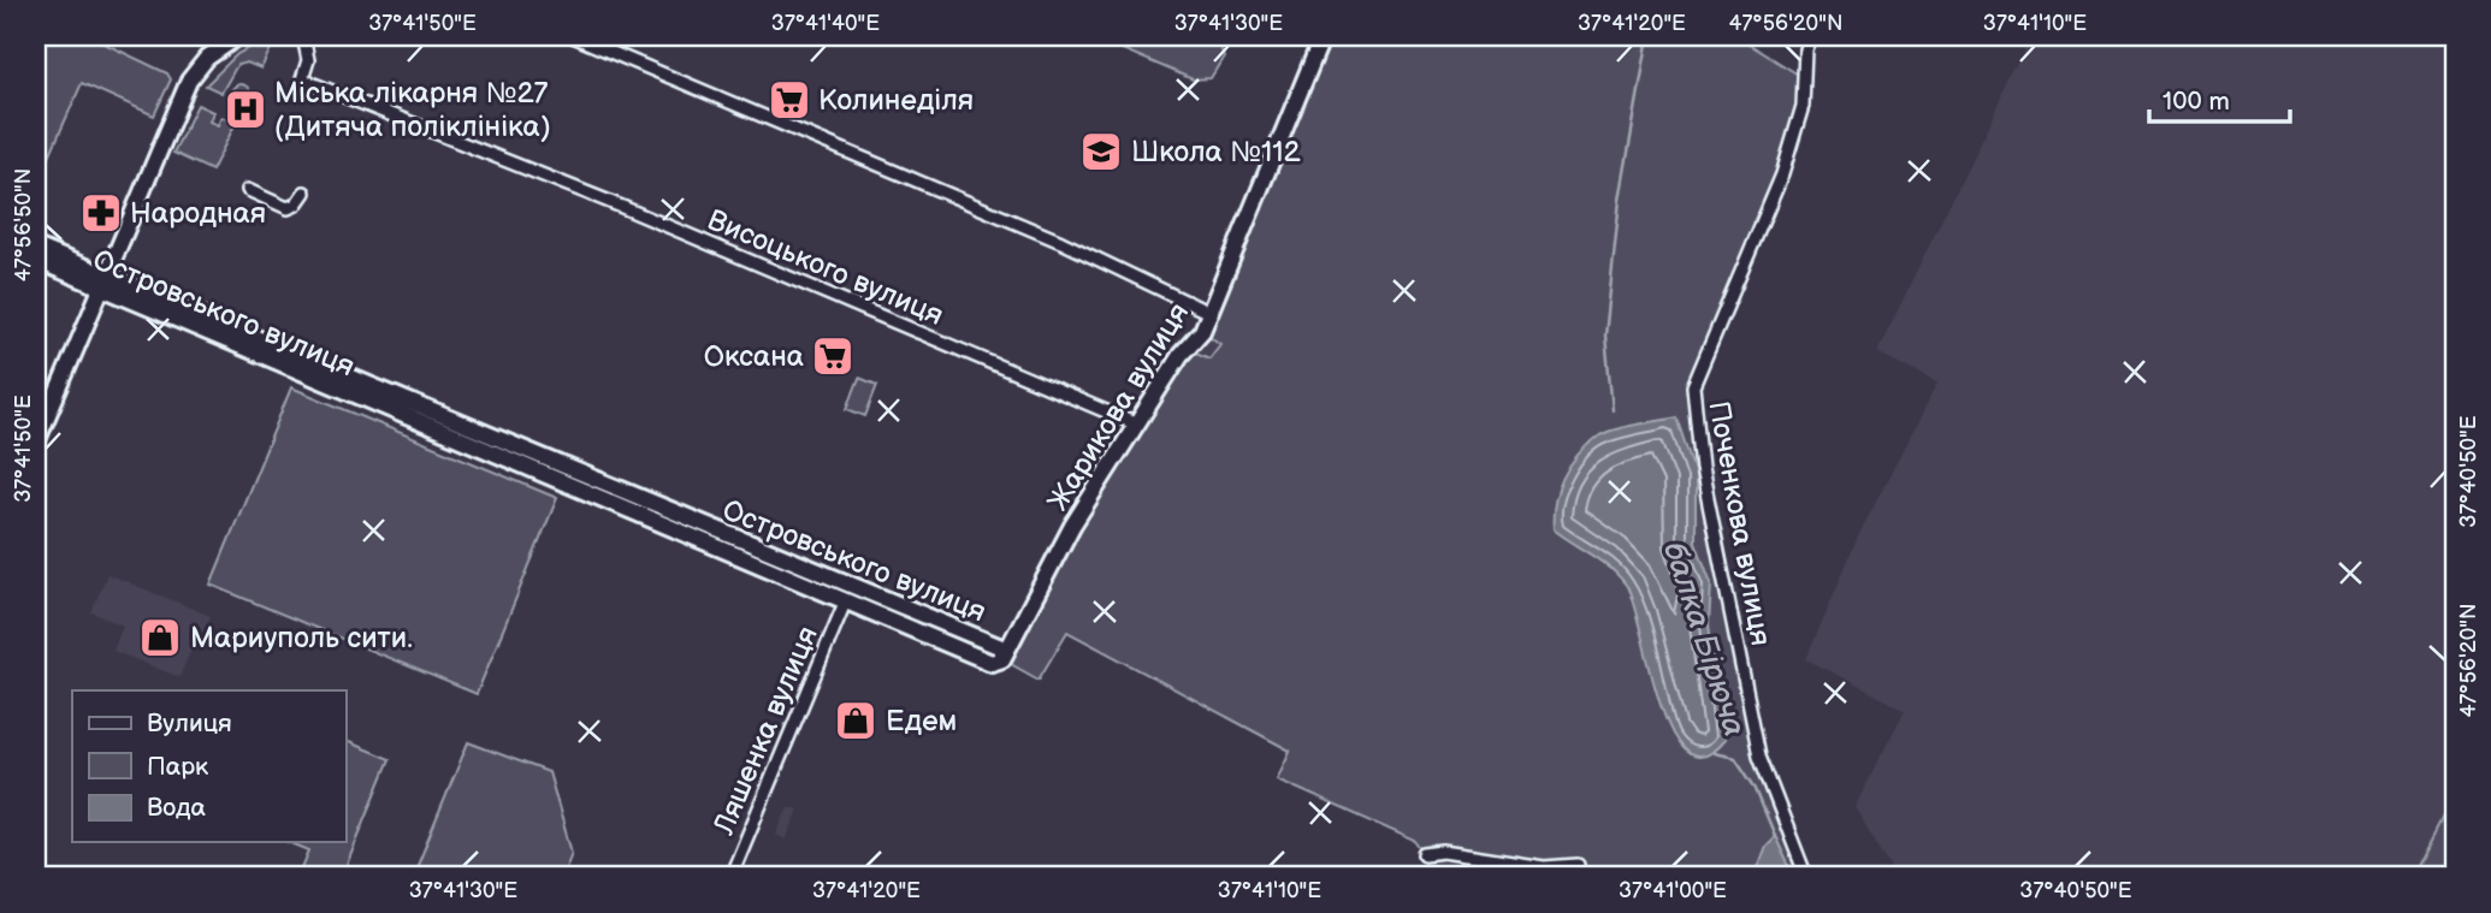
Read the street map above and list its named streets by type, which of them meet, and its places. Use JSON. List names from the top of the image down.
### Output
{
  "streets": {
    "street": [
      "Висоцького вулиця",
      "Островського вулиця",
      "Жарикова вулиця",
      "Поченкова вулиця",
      "Ляшенка вулиця"
    ]
  },
  "crossings": [
    ["Висоцького вулиця", "Жарикова вулиця"],
    ["Островського вулиця", "Жарикова вулиця"],
    ["Островського вулиця", "Ляшенка вулиця"]
  ],
  "water": ["балка Бірюча"],
  "places": {
    "supermarket": ["Колинеділя", "Оксана"],
    "hospital": ["Міська лікарня №27 (Дитяча поліклініка)"],
    "school or university": ["Школа №112"],
    "pharmacy": ["Народная"],
    "shop": ["Мариуполь сити.", "Едем"]
  },
  "legend": ["Вулиця", "Парк", "Вода"],
  "scale_bar": "100 m",
  "coordinates": [
    "37°41'50\"E",
    "37°41'40\"E",
    "37°41'30\"E",
    "37°41'20\"E",
    "47°56'20\"N",
    "37°41'10\"E",
    "47°56'50\"N",
    "37°40'50\"E",
    "37°41'00\"E"
  ]
}
